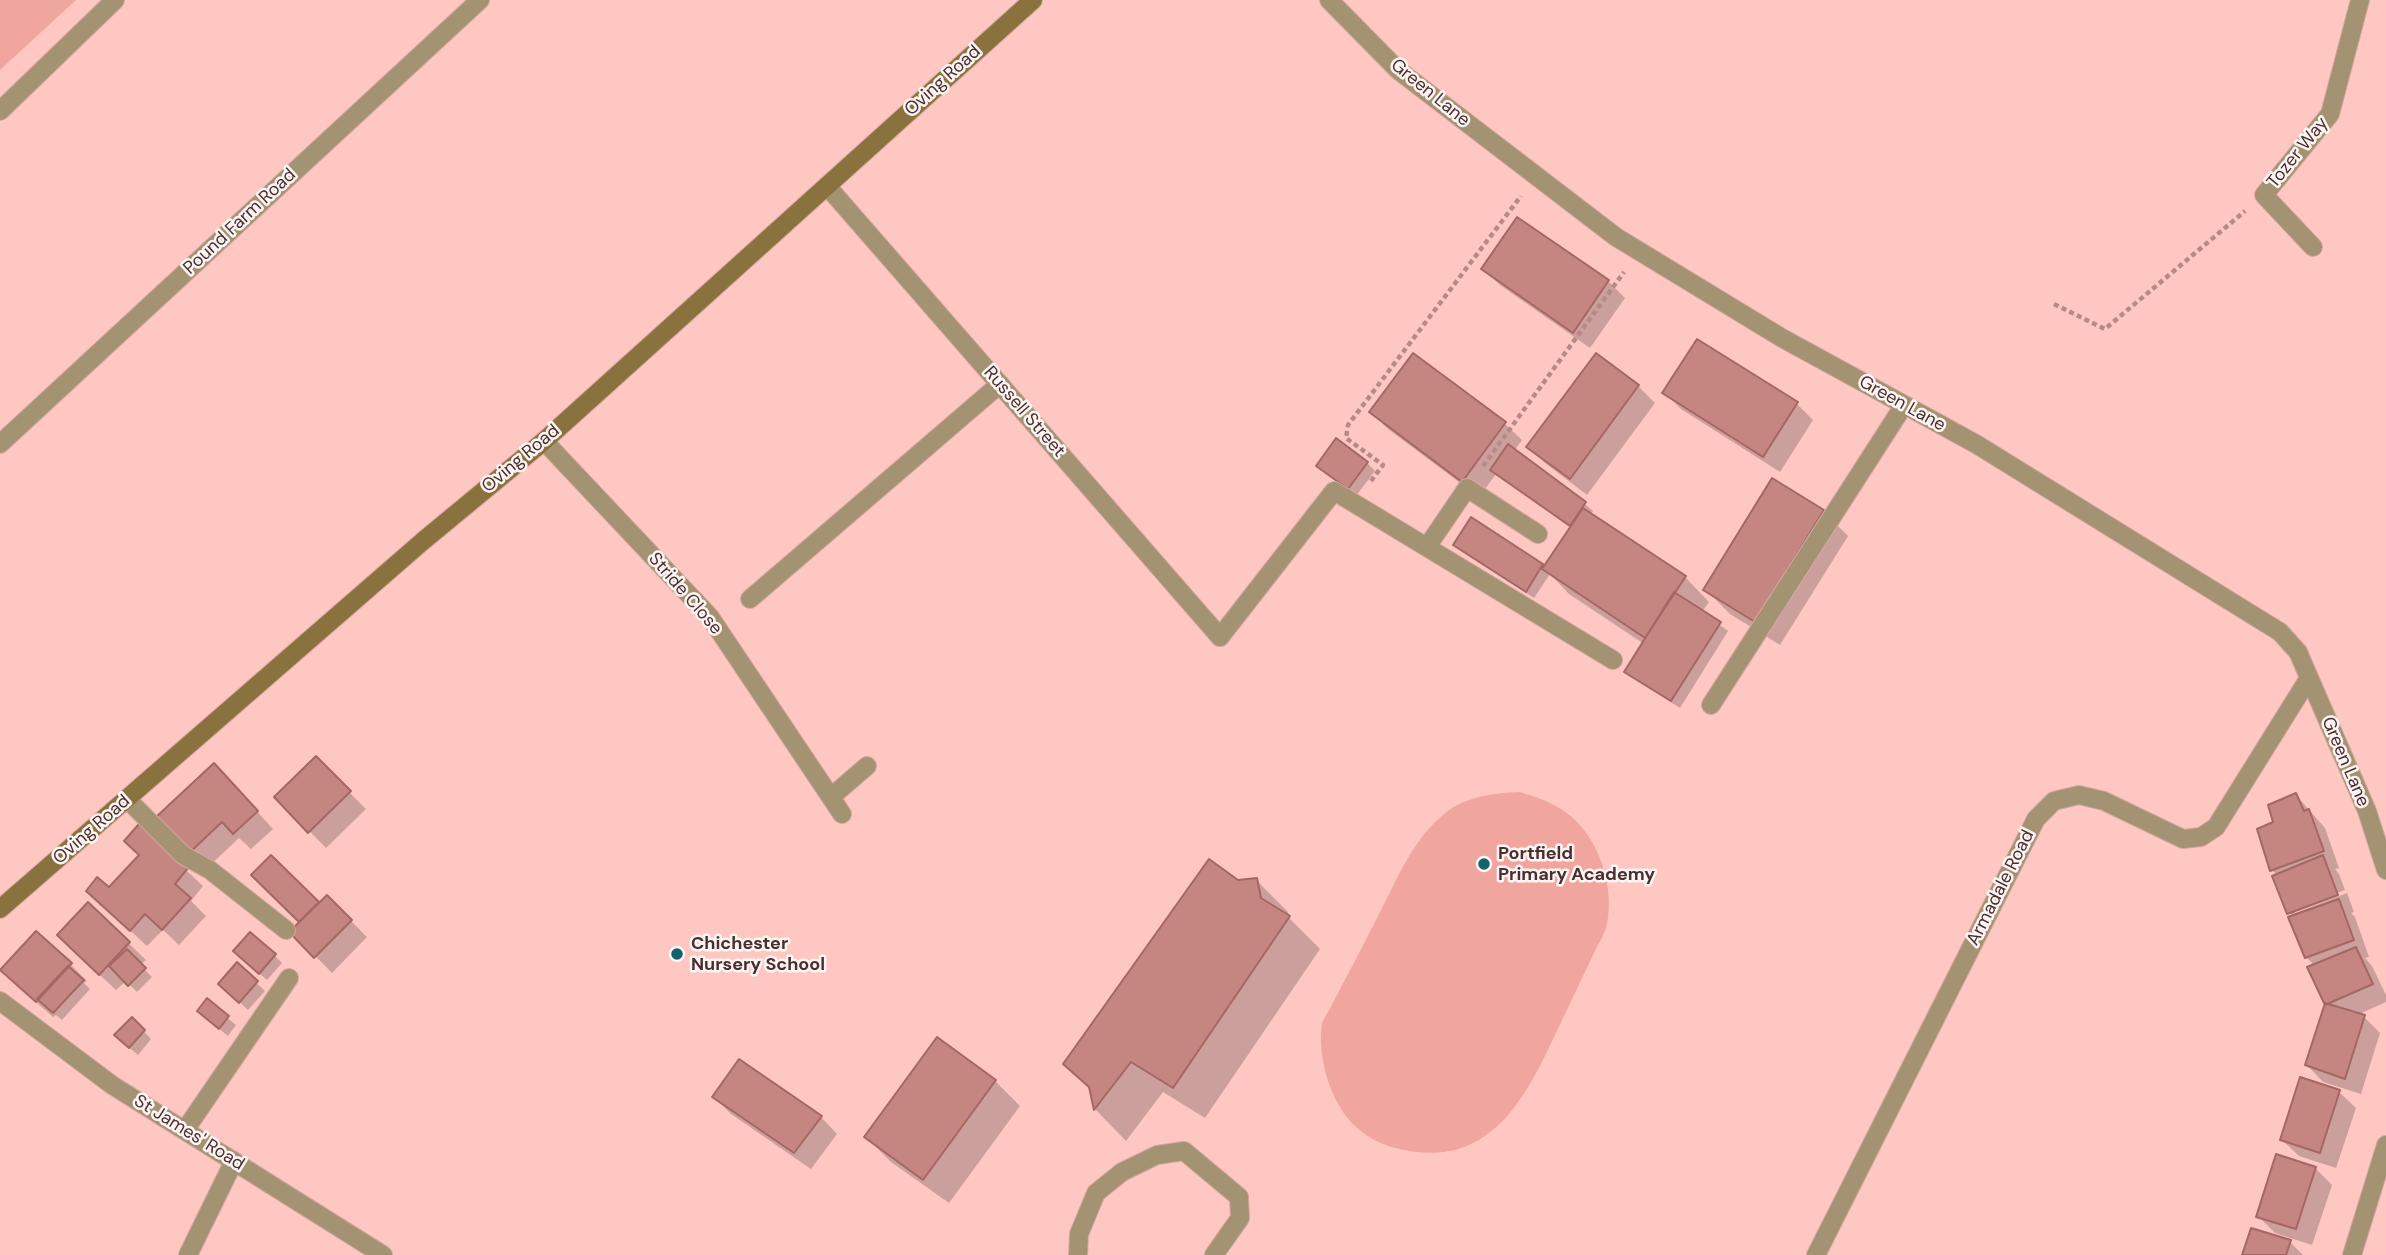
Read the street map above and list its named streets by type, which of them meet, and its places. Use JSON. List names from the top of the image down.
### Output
{
  "streets": {
    "main road": ["Oving Road"],
    "street": [
      "Green Lane",
      "Tozer Way",
      "Pound Farm Road",
      "Russell Street",
      "Stride Close",
      "Armadale Road",
      "St James' Road"
    ]
  },
  "crossings": [
    ["Oving Road", "Russell Street"],
    ["Oving Road", "Stride Close"],
    ["Green Lane", "Armadale Road"]
  ],
  "places": ["Portfield Primary Academy", "Chichester Nursery School"]
}
